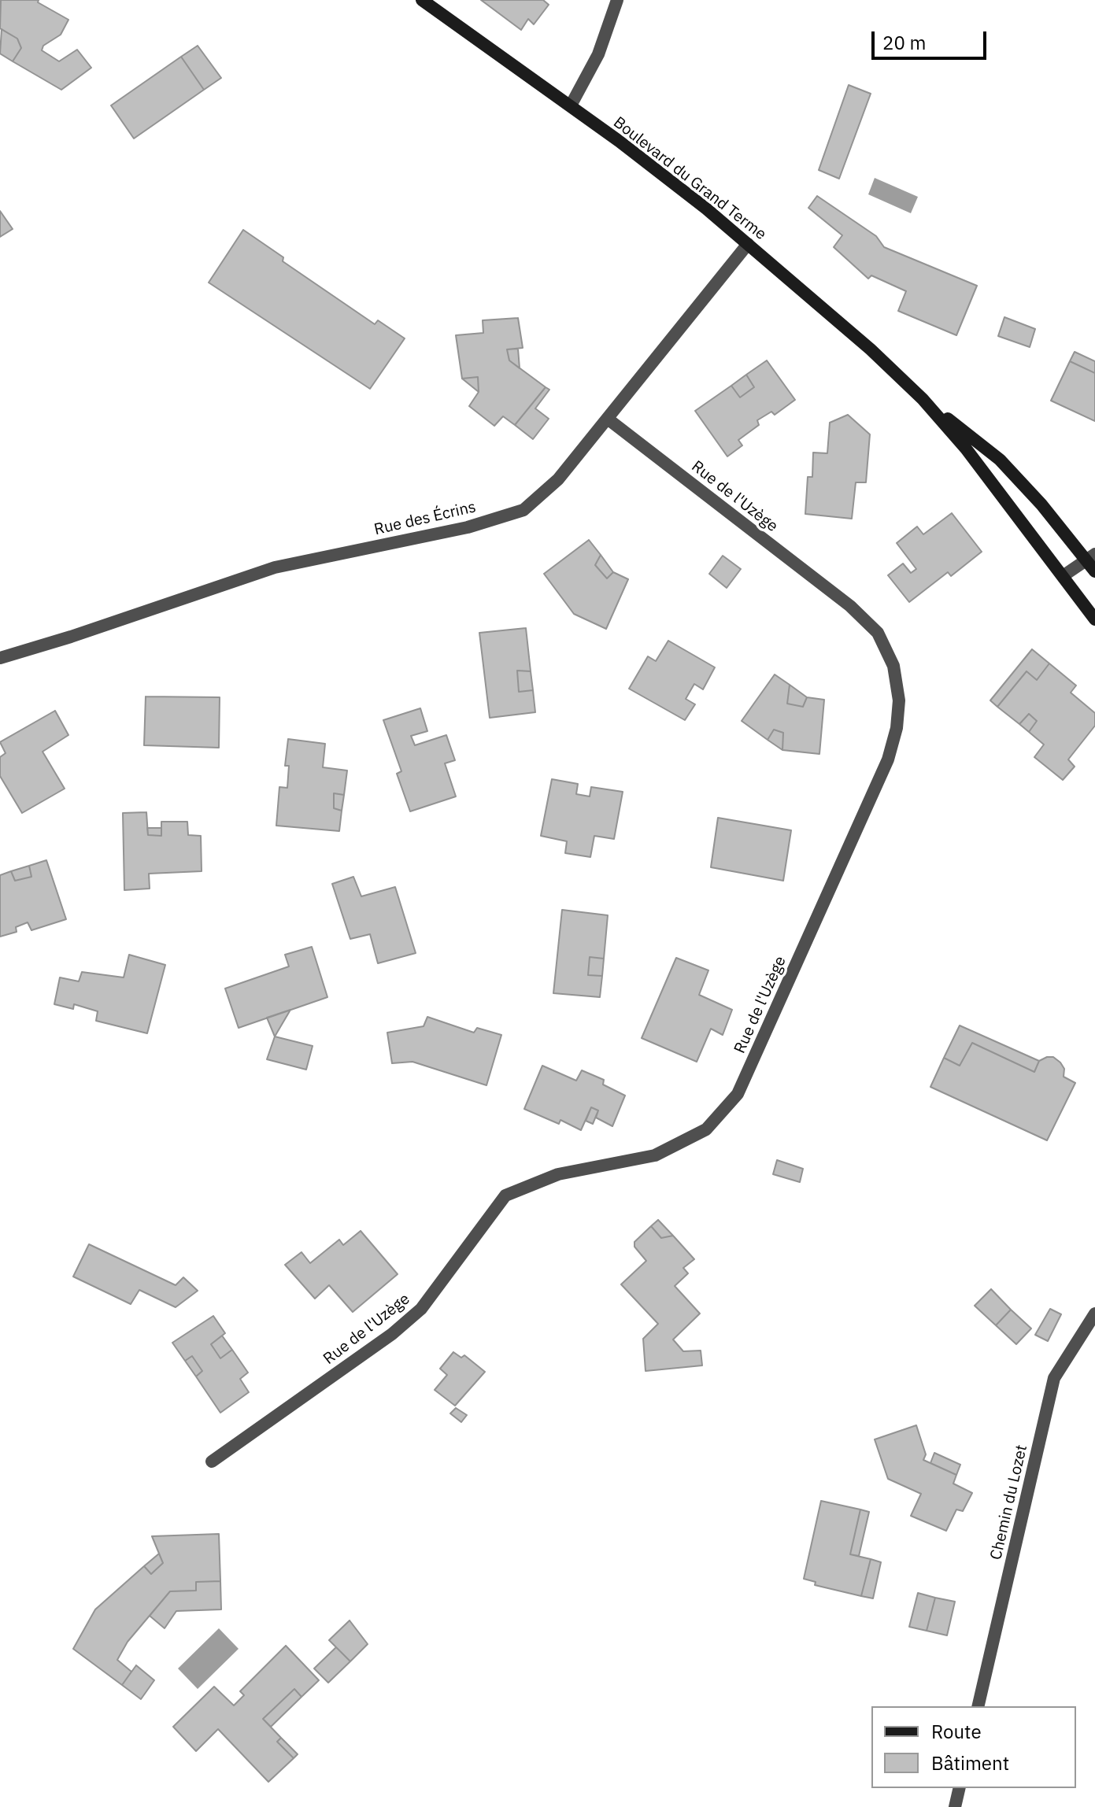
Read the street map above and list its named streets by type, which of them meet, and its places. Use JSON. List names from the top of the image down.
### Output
{
  "streets": {
    "street": [
      "Boulevard du Grand Terme",
      "Rue de l'Uzège",
      "Rue des Écrins",
      "Chemin du Lozet"
    ]
  },
  "crossings": [
    ["Boulevard du Grand Terme", "Rue des Écrins"],
    ["Rue de l'Uzège", "Rue des Écrins"]
  ],
  "legend": ["Route", "Bâtiment"],
  "scale_bar": "20 m"
}
